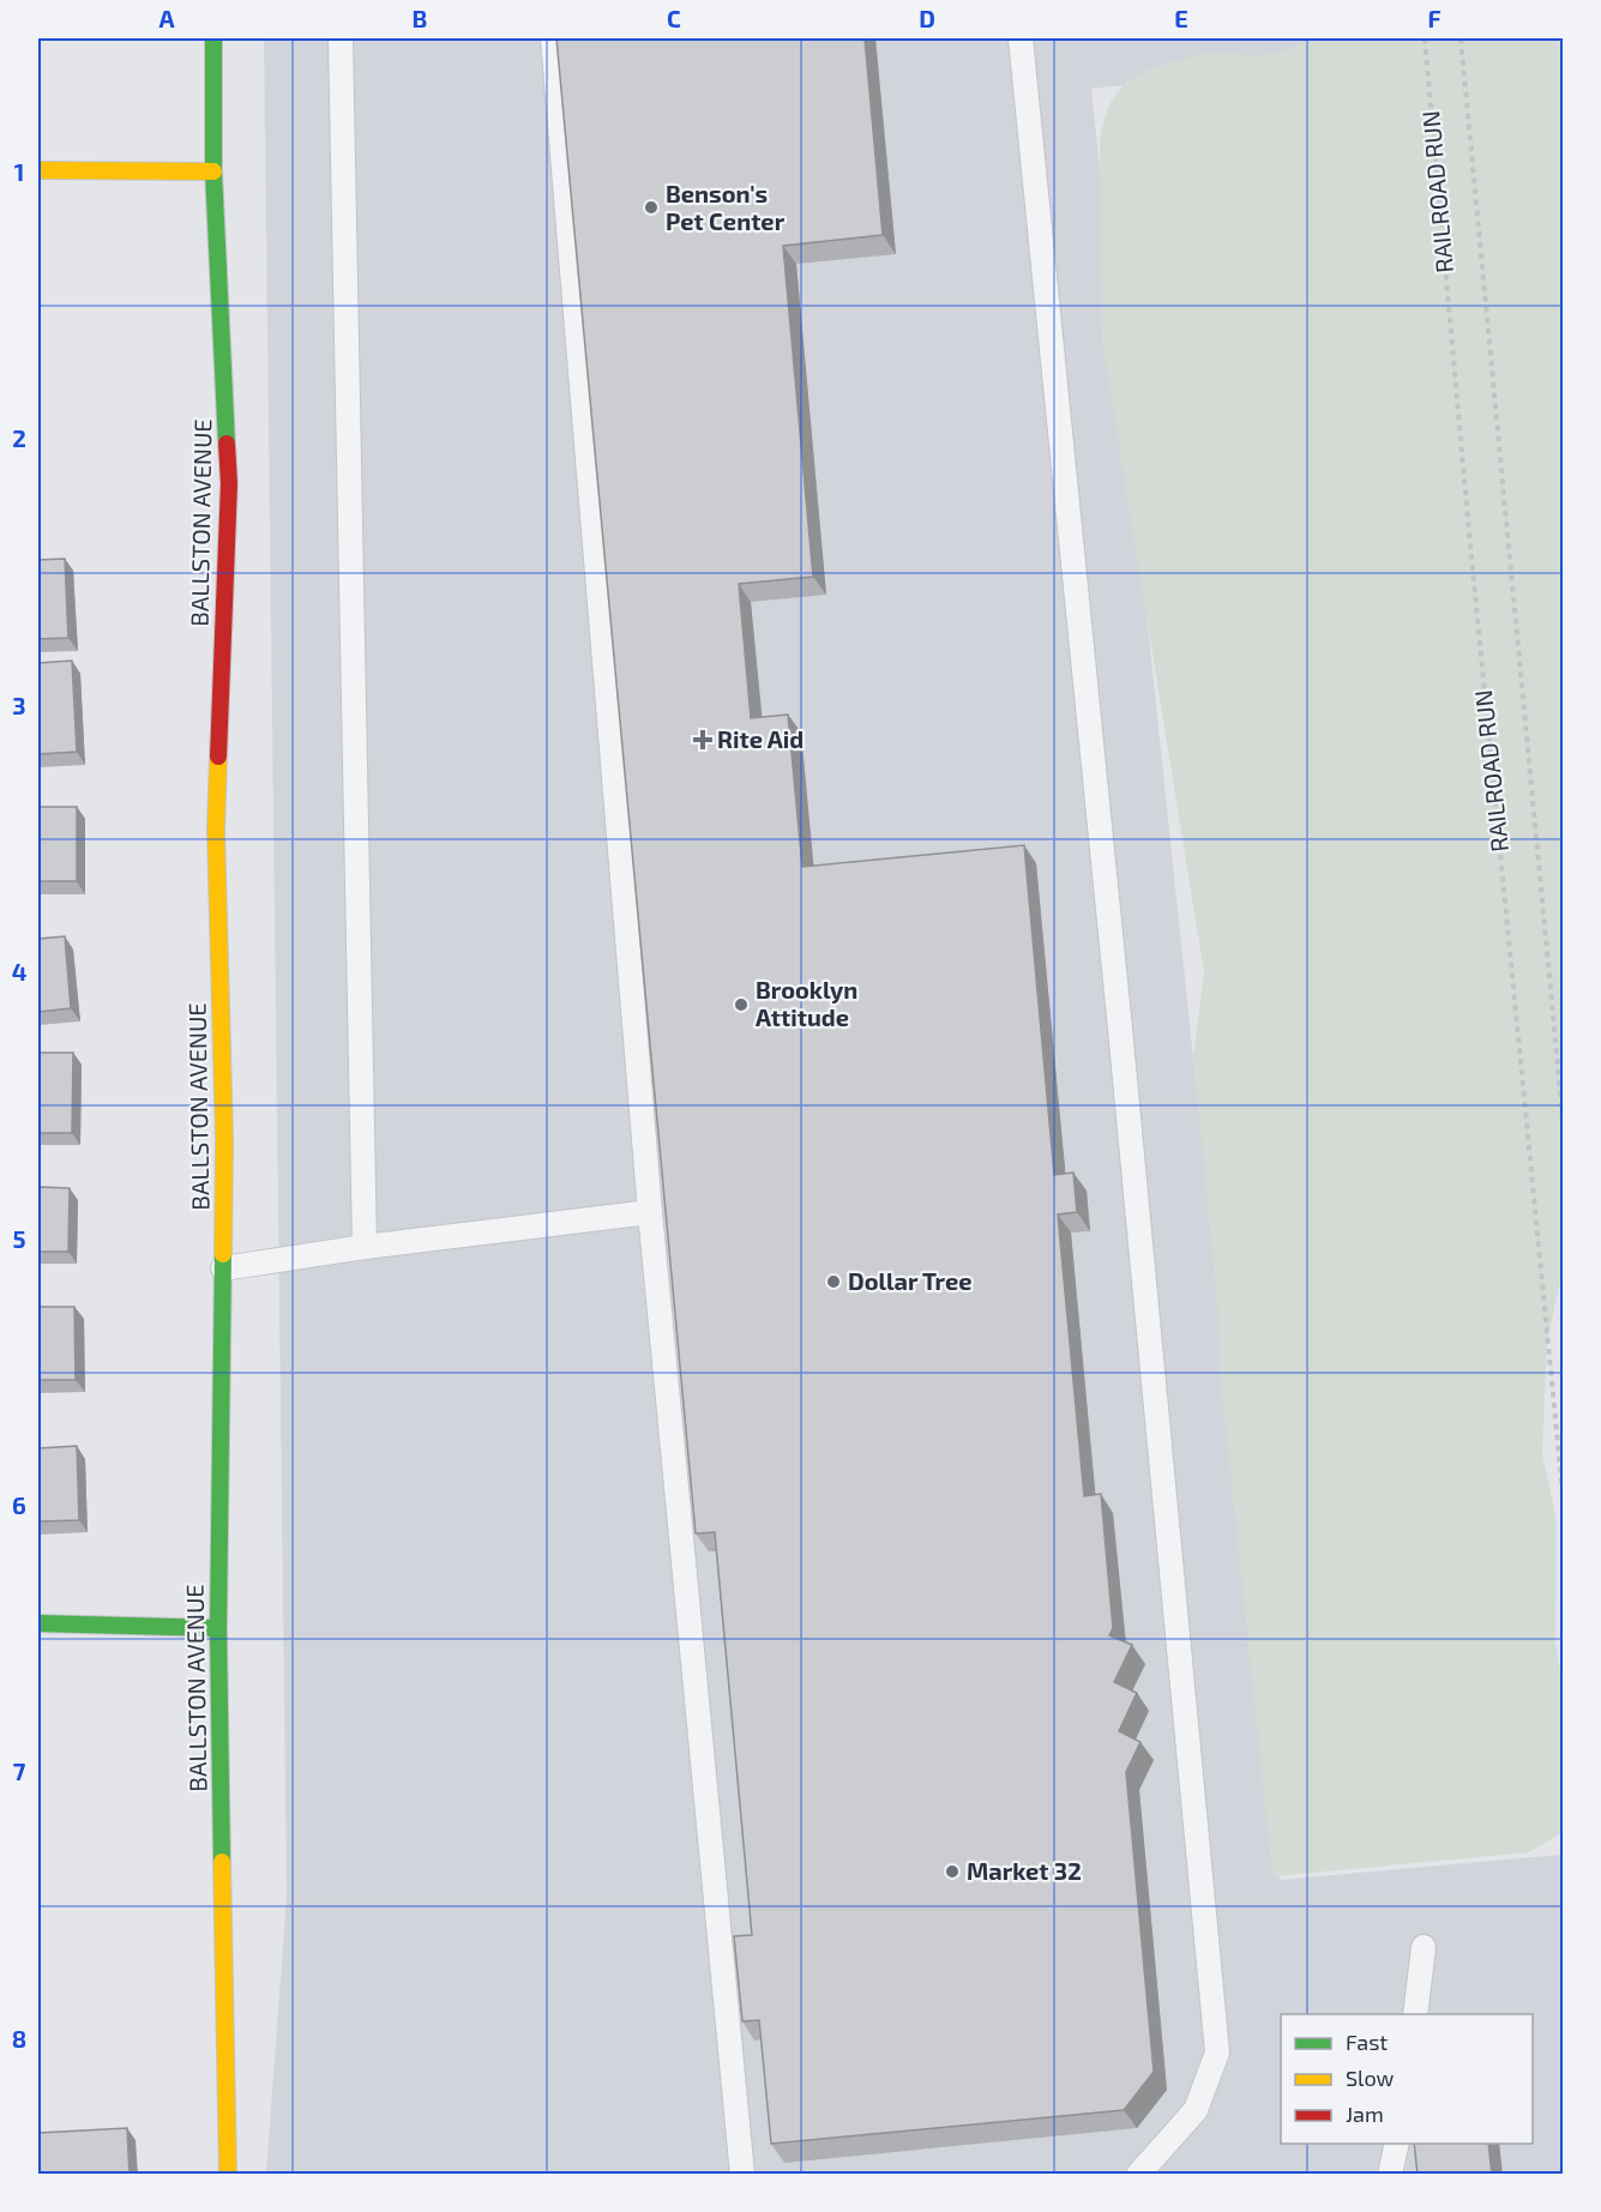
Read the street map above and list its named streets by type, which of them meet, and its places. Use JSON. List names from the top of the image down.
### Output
{
  "streets": {
    "main road": ["BALLSTON AVENUE"],
    "path": ["RAILROAD RUN"]
  },
  "places": {
    "other": [
      "Benson's Pet Center",
      "Brooklyn Attitude",
      "Dollar Tree",
      "Market 32"
    ],
    "health": ["Rite Aid"]
  },
  "legend": ["Fast", "Slow", "Jam"],
  "grid": {
    "columns": [
      "A",
      "B",
      "C",
      "D",
      "E",
      "F"
    ],
    "rows": [
      "1",
      "2",
      "3",
      "4",
      "5",
      "6",
      "7",
      "8"
    ]
  }
}
